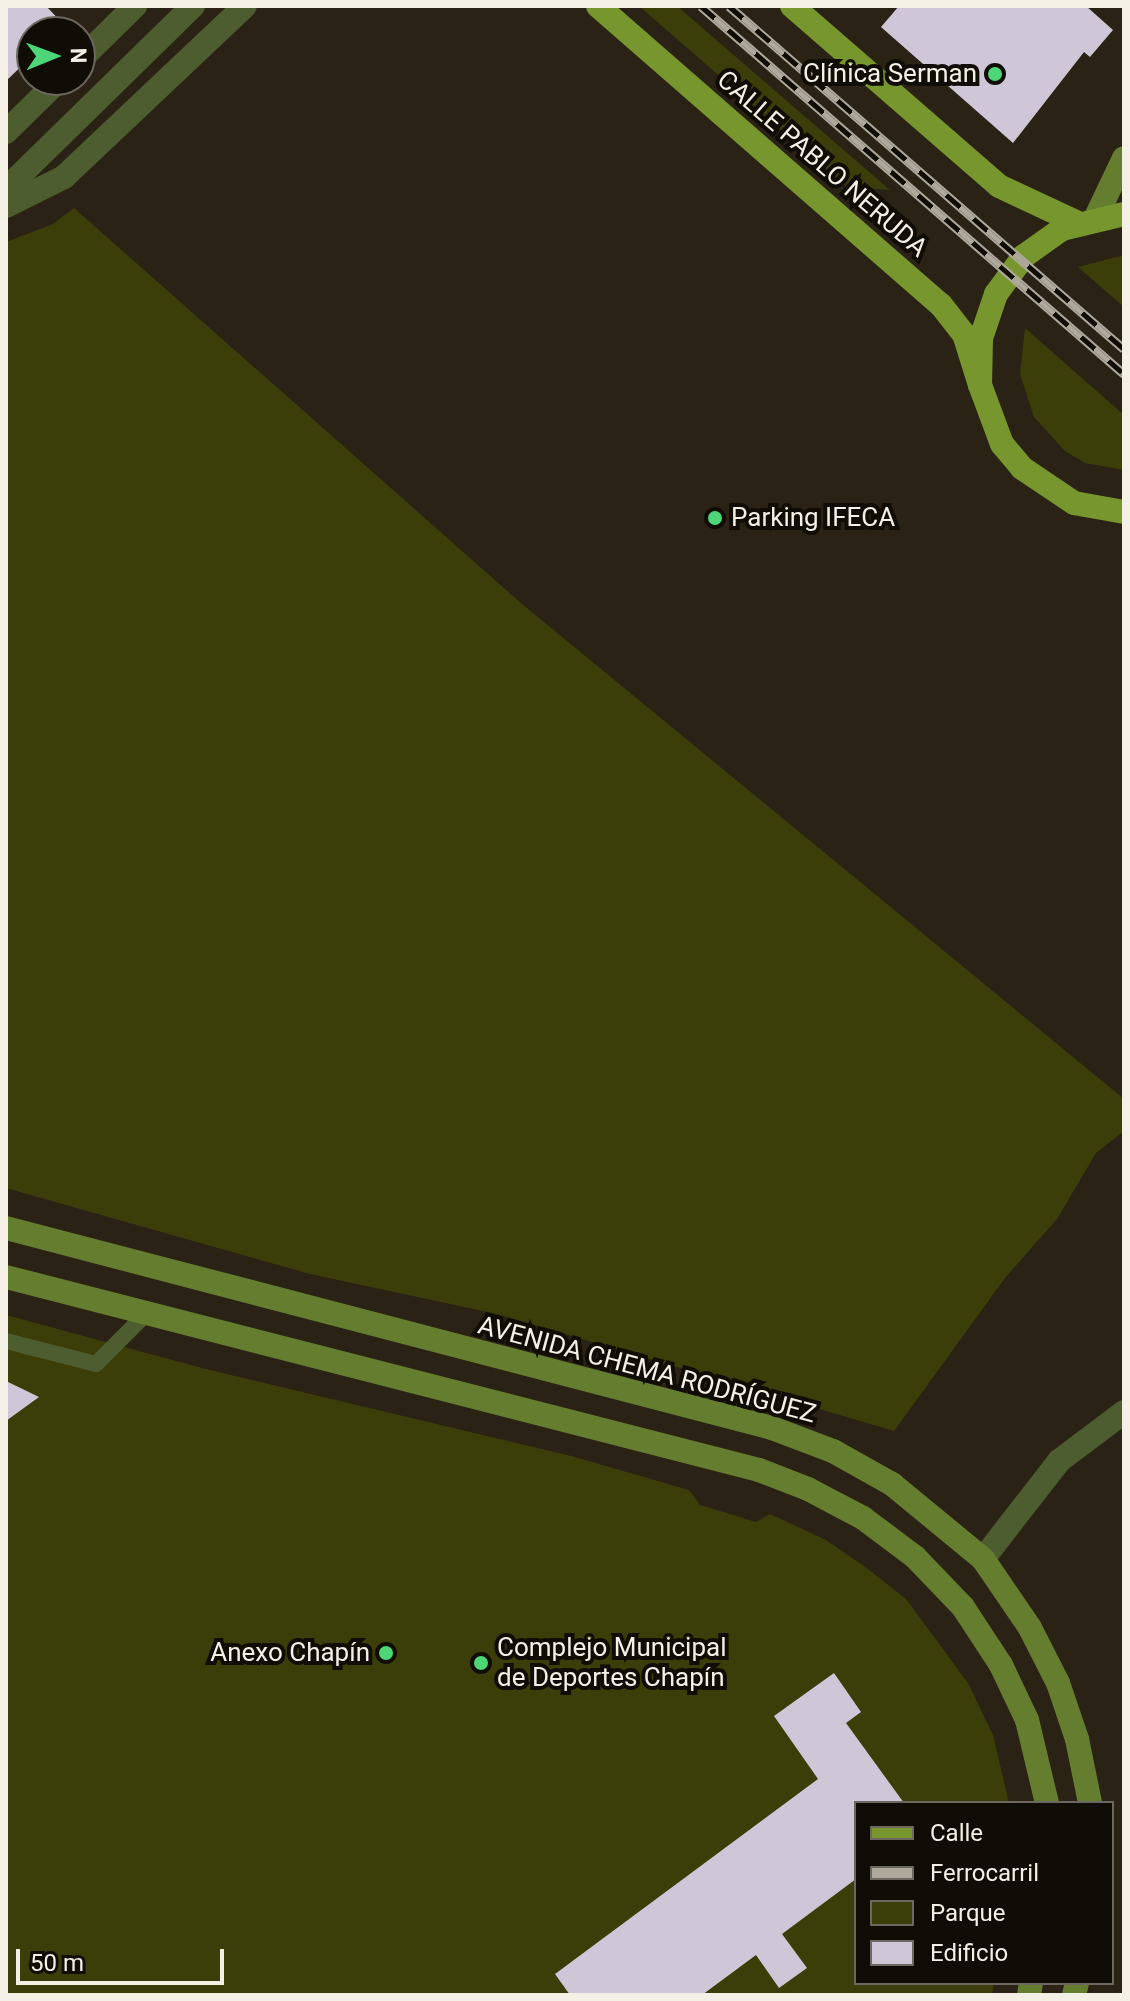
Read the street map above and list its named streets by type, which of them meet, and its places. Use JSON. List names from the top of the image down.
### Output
{
  "streets": {
    "main road": ["CALLE PABLO NERUDA", "AVENIDA CHEMA RODRÍGUEZ"]
  },
  "places": [
    "Clínica Serman",
    "Parking IFECA",
    "Anexo Chapín",
    "Complejo Municipal de Deportes Chapín"
  ],
  "legend": [
    "Calle",
    "Ferrocarril",
    "Parque",
    "Edificio"
  ],
  "scale_bar": "50 m",
  "north": "right"
}
